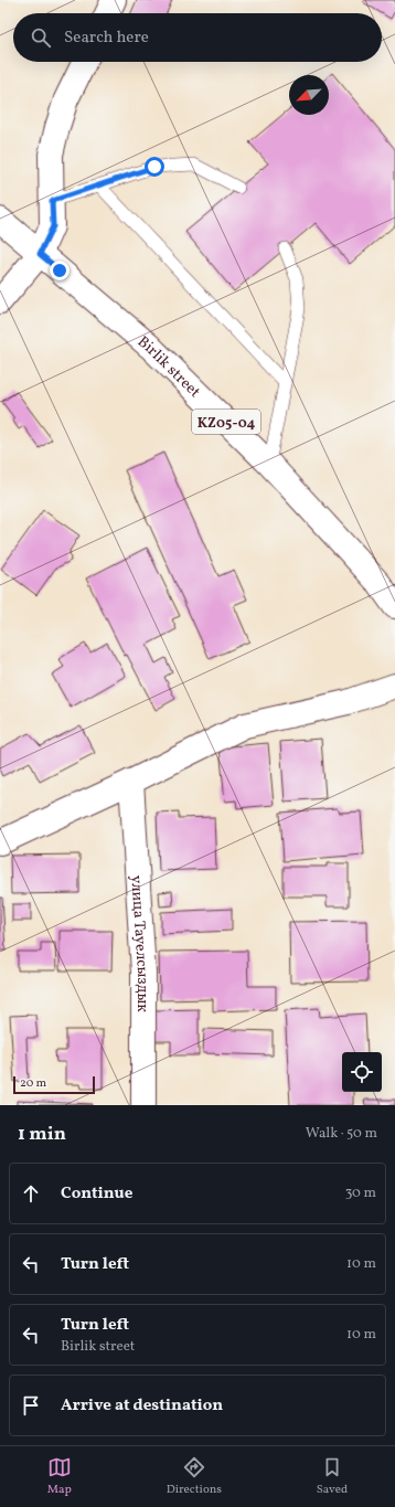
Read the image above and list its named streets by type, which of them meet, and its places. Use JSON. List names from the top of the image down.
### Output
{
  "streets": {
    "street": ["Birlik street", "KZ05-04", "улица Тауелсыздык"]
  },
  "scale_bar": "20 m",
  "north": "bottom left",
  "page": {
    "search": "Search here",
    "scale": "20 m",
    "heading": ["1 min", "Walk · 50 m"],
    "list": [
      ["Continue", "30 m"],
      ["Turn left", "10 m"],
      ["Turn left", "Birlik street", "10 m"],
      "Arrive at destination"
    ],
    "nav": ["Map", "Directions", "Saved"]
  }
}
